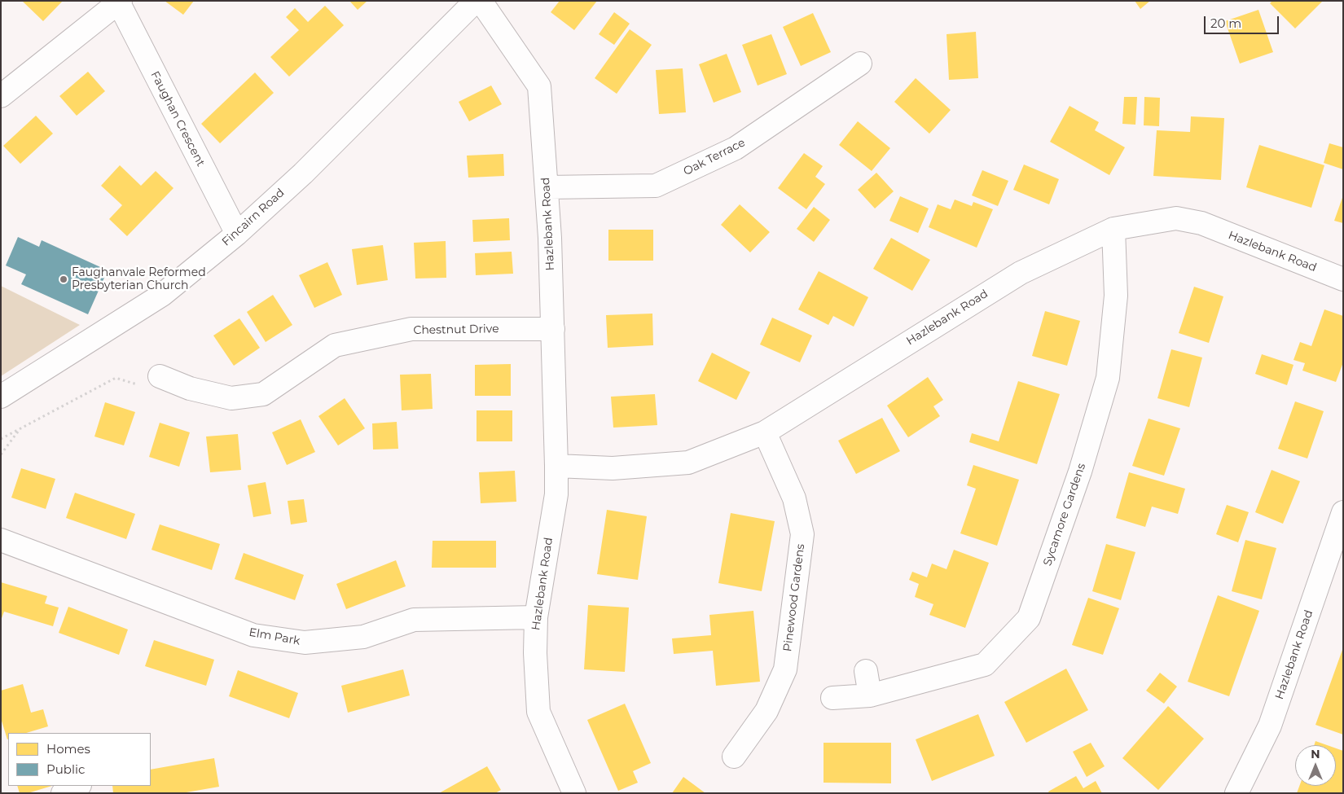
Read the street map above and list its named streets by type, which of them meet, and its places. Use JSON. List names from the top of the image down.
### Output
{
  "streets": {
    "street": [
      "Faughan Crescent",
      "Oak Terrace",
      "Fincairn Road",
      "Hazlebank Road",
      "Chestnut Drive",
      "Sycamore Gardens",
      "Pinewood Gardens",
      "Elm Park"
    ]
  },
  "crossings": [
    ["Faughan Crescent", "Fincairn Road"],
    ["Oak Terrace", "Hazlebank Road"],
    ["Hazlebank Road", "Chestnut Drive"],
    ["Hazlebank Road", "Sycamore Gardens"],
    ["Hazlebank Road", "Pinewood Gardens"],
    ["Hazlebank Road", "Elm Park"]
  ],
  "places": ["Faughanvale Reformed Presbyterian Church"],
  "legend": ["Homes", "Public"],
  "scale_bar": "20 m",
  "north": "top"
}
